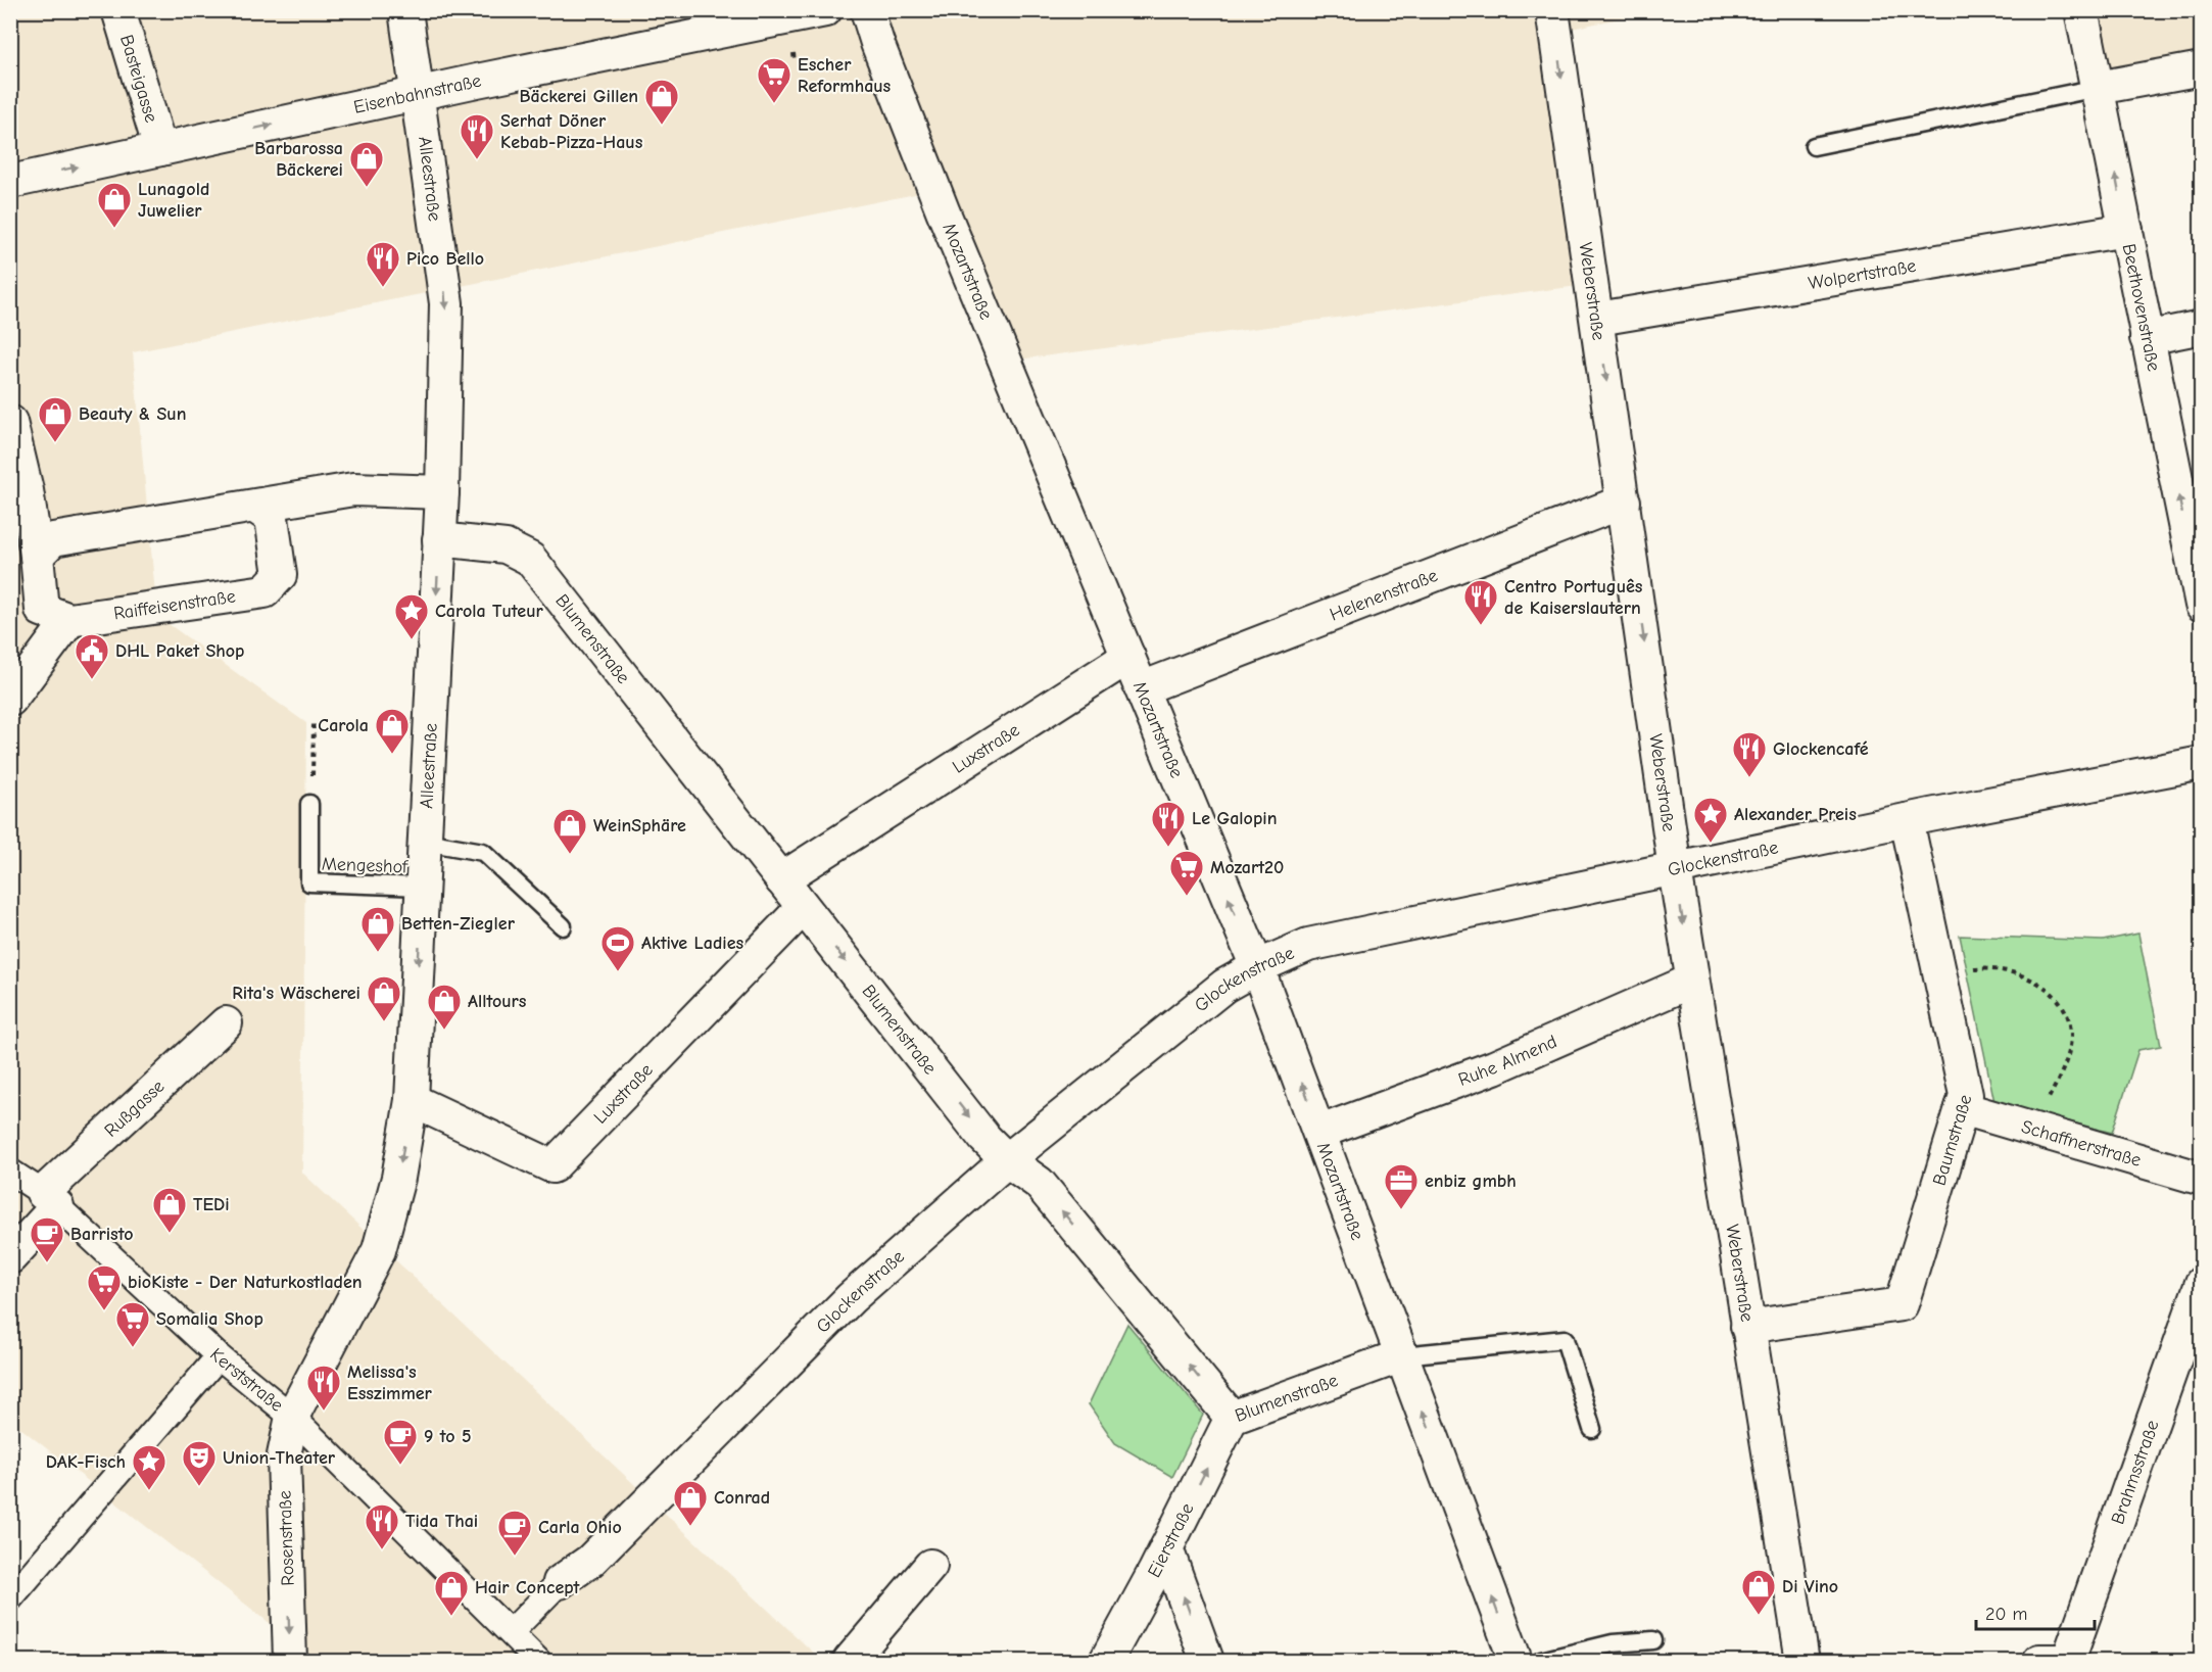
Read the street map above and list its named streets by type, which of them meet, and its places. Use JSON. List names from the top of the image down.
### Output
{
  "streets": {
    "street": [
      "Basteigasse",
      "Eisenbahnstraße",
      "Alleestraße",
      "Mozartstraße",
      "Wolpertstraße",
      "Weberstraße",
      "Beethovenstraße",
      "Helenenstraße",
      "Raiffeisenstraße",
      "Blumenstraße",
      "Luxstraße",
      "Glockenstraße",
      "Ruhe Almend",
      "Rußgasse",
      "Baumstraße",
      "Schaffnerstraße",
      "Kerststraße",
      "Brahmsstraße",
      "Rosenstraße",
      "Eierstraße"
    ],
    "lane": ["Mengeshof"]
  },
  "crossings": [
    ["Basteigasse", "Eisenbahnstraße"],
    ["Eisenbahnstraße", "Alleestraße"],
    ["Alleestraße", "Blumenstraße"],
    ["Alleestraße", "Luxstraße"],
    ["Alleestraße", "Mengeshof"],
    ["Alleestraße", "Kerststraße"],
    ["Alleestraße", "Rosenstraße"],
    ["Mozartstraße", "Helenenstraße"],
    ["Mozartstraße", "Blumenstraße"],
    ["Mozartstraße", "Luxstraße"],
    ["Mozartstraße", "Glockenstraße"],
    ["Mozartstraße", "Ruhe Almend"],
    ["Wolpertstraße", "Weberstraße"],
    ["Wolpertstraße", "Beethovenstraße"],
    ["Weberstraße", "Helenenstraße"],
    ["Weberstraße", "Glockenstraße"],
    ["Weberstraße", "Ruhe Almend"],
    ["Weberstraße", "Baumstraße"],
    ["Blumenstraße", "Luxstraße"],
    ["Blumenstraße", "Glockenstraße"],
    ["Blumenstraße", "Eierstraße"],
    ["Glockenstraße", "Baumstraße"],
    ["Glockenstraße", "Kerststraße"],
    ["Rußgasse", "Kerststraße"],
    ["Baumstraße", "Schaffnerstraße"],
    ["Kerststraße", "Rosenstraße"]
  ],
  "one_way": [
    "Eisenbahnstraße",
    "Alleestraße",
    "Mozartstraße",
    "Weberstraße",
    "Beethovenstraße",
    "Rosenstraße",
    "Eierstraße"
  ],
  "places": {
    "supermarket": [
      "Escher Reformhaus",
      "Mozart20",
      "bioKiste - Der Naturkostladen",
      "Somalia Shop"
    ],
    "shop": [
      "Bäckerei Gillen",
      "Barbarossa Bäckerei",
      "Lunagold Juwelier",
      "Beauty & Sun",
      "Carola",
      "WeinSphäre",
      "Betten-Ziegler",
      "Rita's Wäscherei",
      "Alltours",
      "TEDi",
      "Conrad",
      "Di Vino",
      "Hair Concept"
    ],
    "restaurant": [
      "Serhat Döner Kebab-Pizza-Haus",
      "Pico Bello",
      "Centro Português de Kaiserslautern",
      "Glockencafé",
      "Le Galopin",
      "Melissa's Esszimmer",
      "Tida Thai"
    ],
    "place": ["Carola Tuteur", "Alexander Preis", "DAK-Fisch"],
    "public building": ["DHL Paket Shop"],
    "sports": ["Aktive Ladies"],
    "office": ["enbiz gmbh"],
    "cafe": ["Barristo", "9 to 5", "Carla Ohio"],
    "theatre": ["Union-Theater"]
  },
  "scale_bar": "20 m"
}
